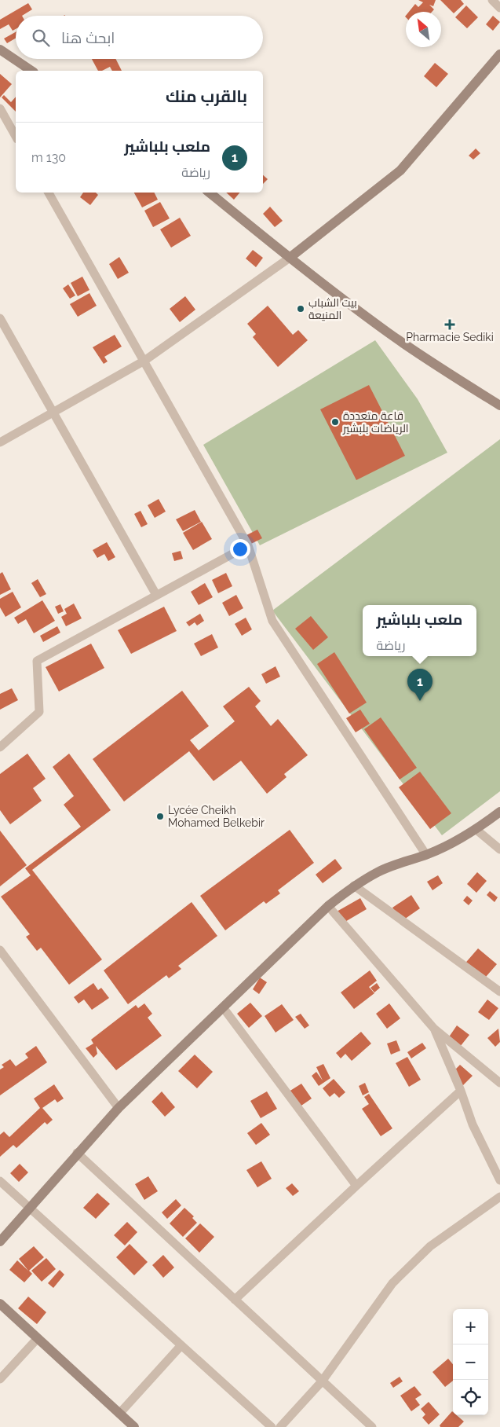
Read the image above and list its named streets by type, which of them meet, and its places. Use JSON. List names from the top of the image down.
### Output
{
  "places": {
    "other": ["بيت الشباب المنيعة", "قاعة متعددة الرياضات بلبشير", "Lycée Cheikh Mohamed Belkebir"],
    "health": ["Pharmacie Sediki"]
  },
  "north": "top left",
  "page": {
    "search": "ابحث هنا",
    "heading": "بالقرب منك",
    "list": [
      {
        "mark": "1",
        "name": "ملعب بلباشير",
        "note": "رياضة",
        "value": "130 m"
      }
    ],
    "popup": ["ملعب بلباشير", "رياضة"],
    "pins": "1",
    "map_buttons": ["+", "−"]
  }
}
